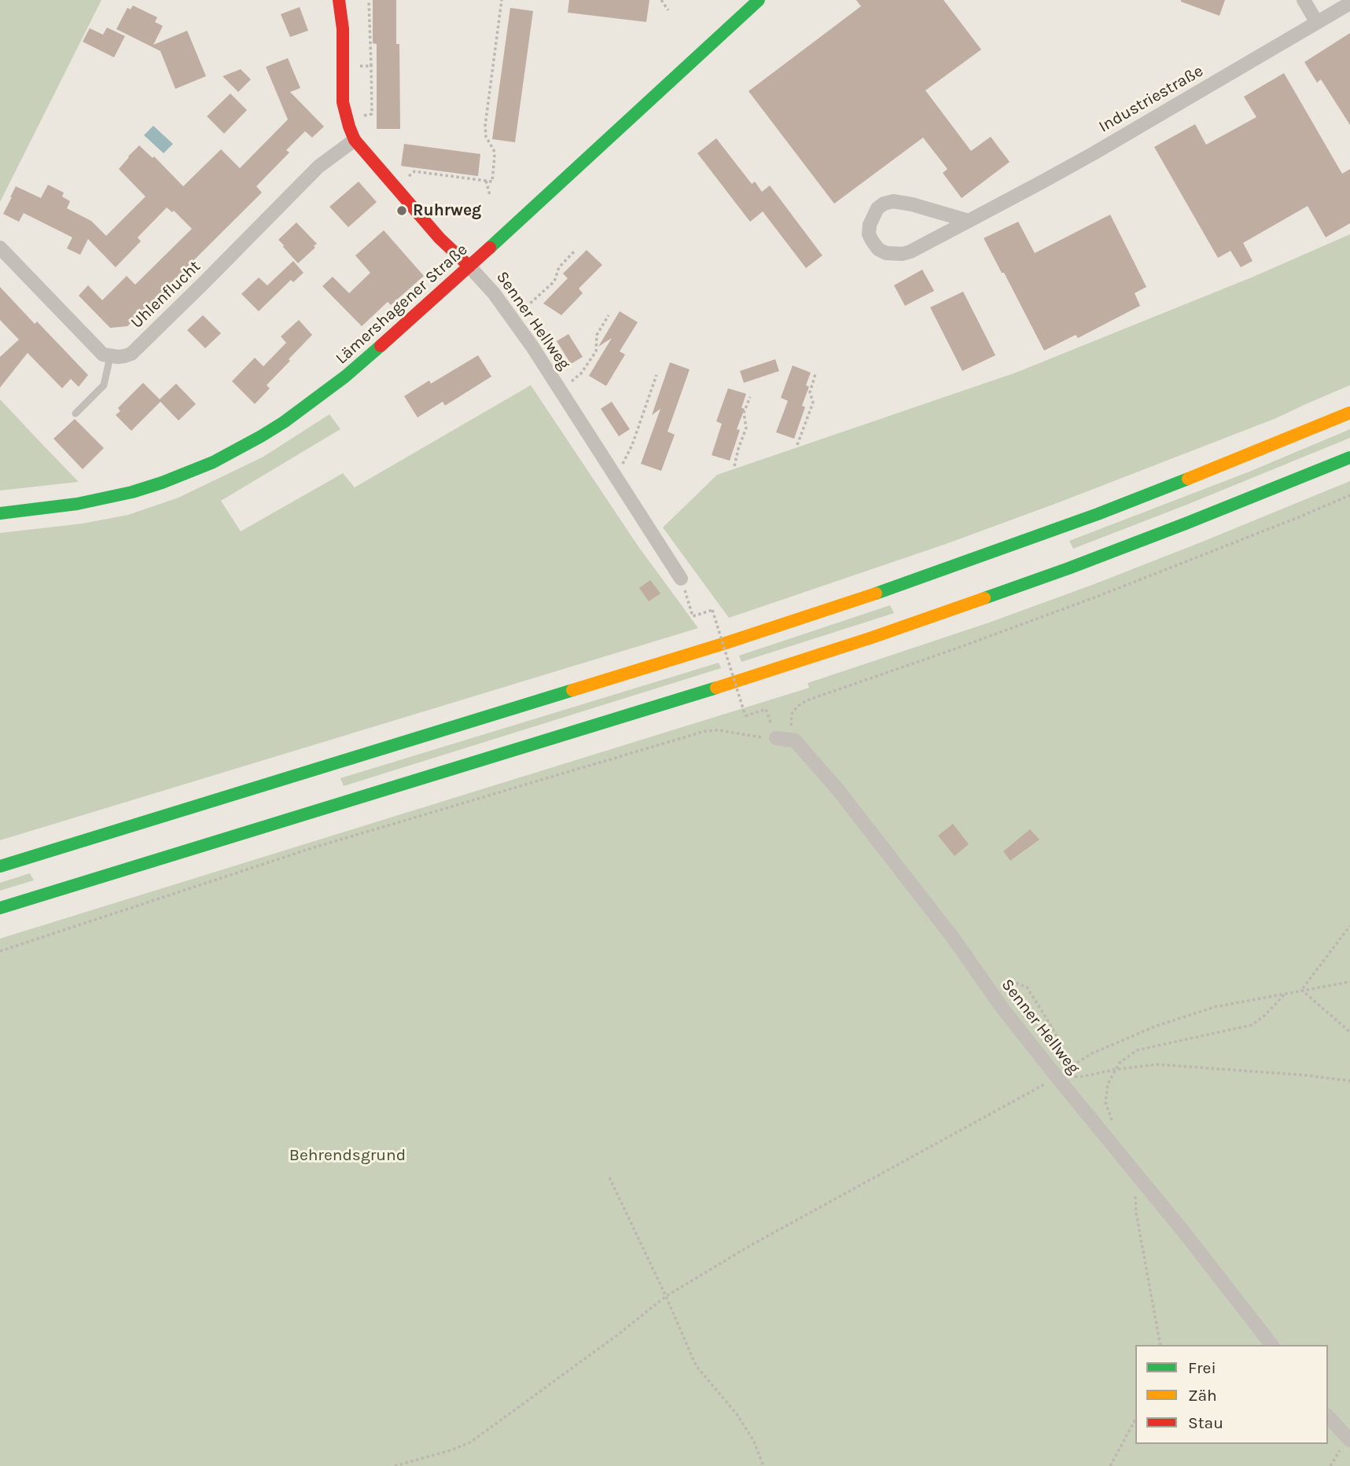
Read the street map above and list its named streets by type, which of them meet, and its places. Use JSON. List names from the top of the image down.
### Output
{
  "streets": {
    "main road": ["Lämershagener Straße", "Senner Hellweg"],
    "street": ["Industriestraße", "Uhlenflucht"]
  },
  "crossings": [
    ["Uhlenflucht", "Senner Hellweg"],
    ["Lämershagener Straße", "Senner Hellweg"]
  ],
  "parks": ["Behrendsgrund"],
  "places": ["Ruhrweg"],
  "legend": ["Frei", "Zäh", "Stau"]
}
